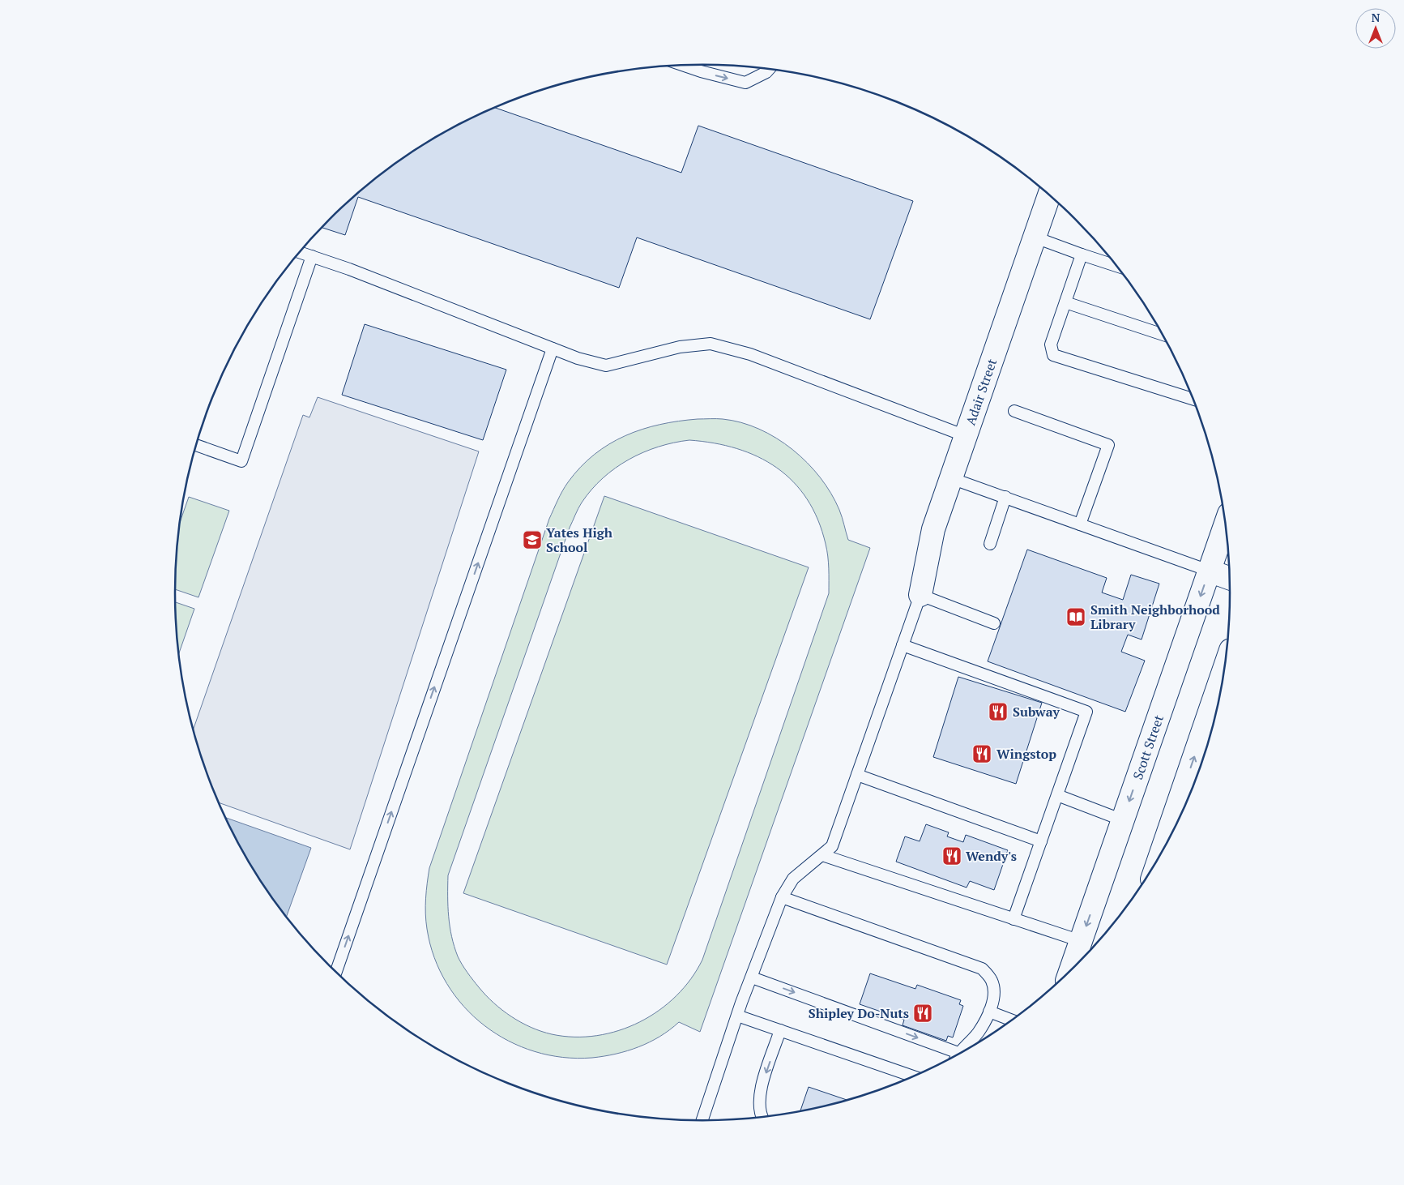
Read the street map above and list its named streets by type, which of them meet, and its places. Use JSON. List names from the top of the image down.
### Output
{
  "streets": {
    "main road": ["Adair Street", "Scott Street"]
  },
  "places": {
    "school or university": ["Yates High School"],
    "library": ["Smith Neighborhood Library"],
    "restaurant": [
      "Subway",
      "Wingstop",
      "Wendy's",
      "Shipley Do-Nuts"
    ]
  },
  "north": "top"
}
